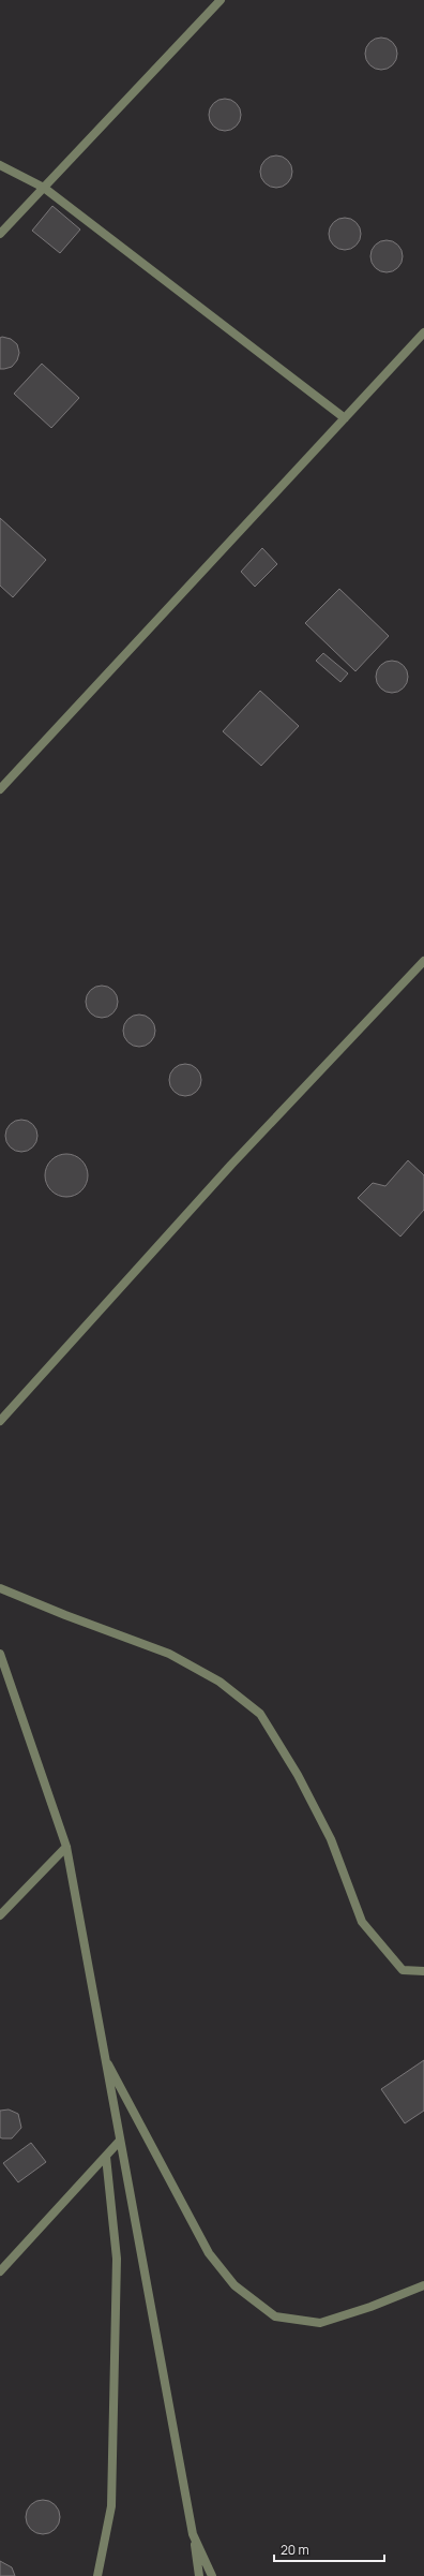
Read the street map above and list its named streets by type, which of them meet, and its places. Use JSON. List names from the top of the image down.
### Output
{
  "scale_bar": "20 m"
}
